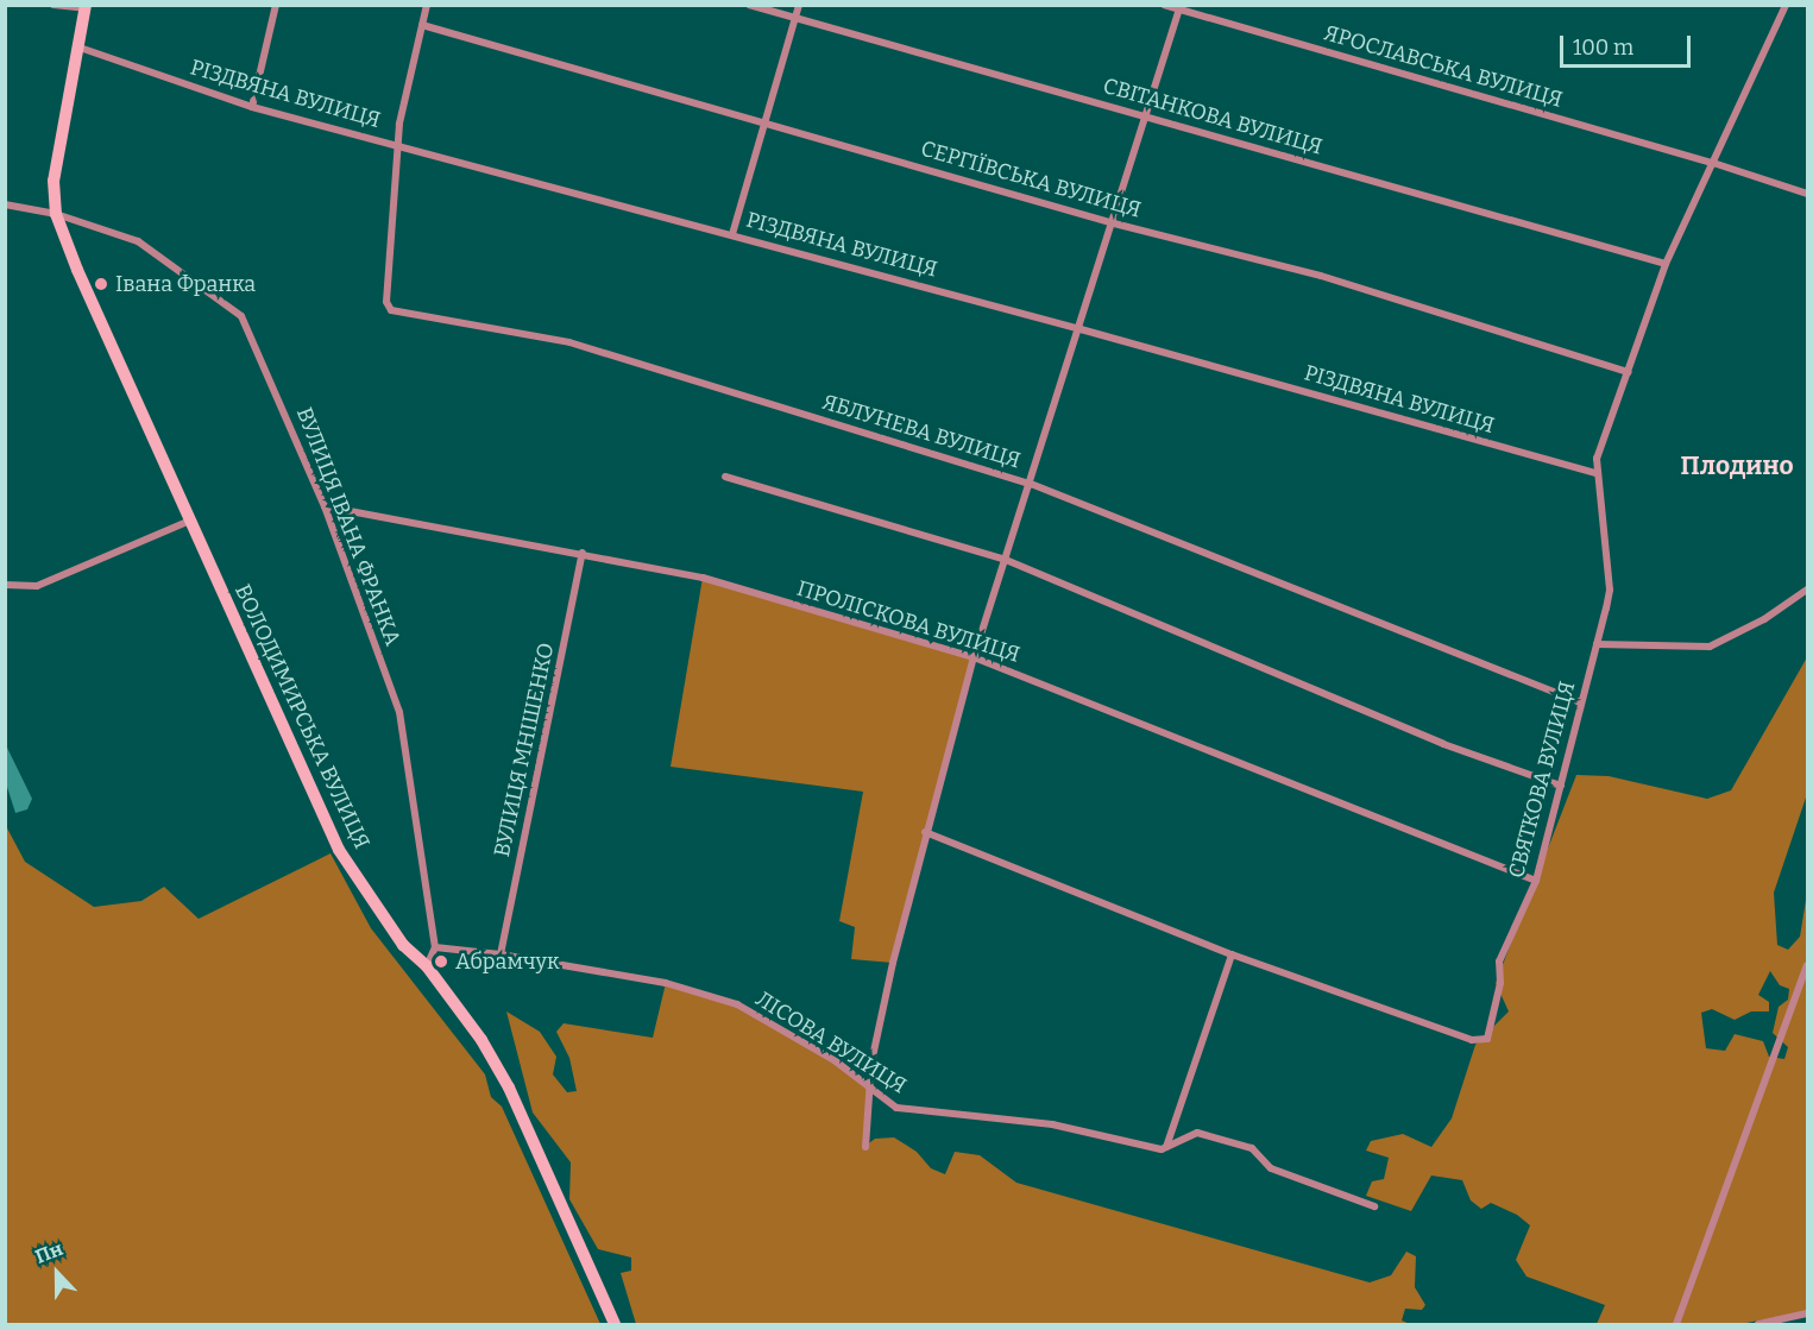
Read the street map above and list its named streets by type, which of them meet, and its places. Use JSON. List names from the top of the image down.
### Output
{
  "streets": {
    "main road": ["ВОЛОДИМИРСЬКА ВУЛИЦЯ"],
    "street": [
      "ЯРОСЛАВСЬКА ВУЛИЦЯ",
      "РІЗДВЯНА ВУЛИЦЯ",
      "СВІТАНКОВА ВУЛИЦЯ",
      "СЕРГІЇВСЬКА ВУЛИЦЯ",
      "ЯБЛУНЕВА ВУЛИЦЯ",
      "ВУЛИЦЯ ІВАНА ФРАНКА",
      "ПРОЛІСКОВА ВУЛИЦЯ",
      "ВУЛИЦЯ МНІШЕНКО",
      "СВЯТКОВА ВУЛИЦЯ",
      "ЛІСОВА ВУЛИЦЯ"
    ]
  },
  "crossings": [
    ["ЯРОСЛАВСЬКА ВУЛИЦЯ", "СВЯТКОВА ВУЛИЦЯ"],
    ["РІЗДВЯНА ВУЛИЦЯ", "ЯБЛУНЕВА ВУЛИЦЯ"],
    ["РІЗДВЯНА ВУЛИЦЯ", "СВЯТКОВА ВУЛИЦЯ"],
    ["СВІТАНКОВА ВУЛИЦЯ", "СВЯТКОВА ВУЛИЦЯ"],
    ["СЕРГІЇВСЬКА ВУЛИЦЯ", "СВЯТКОВА ВУЛИЦЯ"],
    ["ЯБЛУНЕВА ВУЛИЦЯ", "СВЯТКОВА ВУЛИЦЯ"],
    ["ВУЛИЦЯ ІВАНА ФРАНКА", "ПРОЛІСКОВА ВУЛИЦЯ"],
    ["ВУЛИЦЯ ІВАНА ФРАНКА", "ВОЛОДИМИРСЬКА ВУЛИЦЯ"],
    ["ВУЛИЦЯ ІВАНА ФРАНКА", "ЛІСОВА ВУЛИЦЯ"],
    ["ПРОЛІСКОВА ВУЛИЦЯ", "ВУЛИЦЯ МНІШЕНКО"],
    ["ПРОЛІСКОВА ВУЛИЦЯ", "СВЯТКОВА ВУЛИЦЯ"],
    ["ВУЛИЦЯ МНІШЕНКО", "ЛІСОВА ВУЛИЦЯ"]
  ],
  "districts": ["Плодино"],
  "places": ["Івана Франка", "Абрамчук"],
  "scale_bar": "100 m",
  "north": "top"
}
